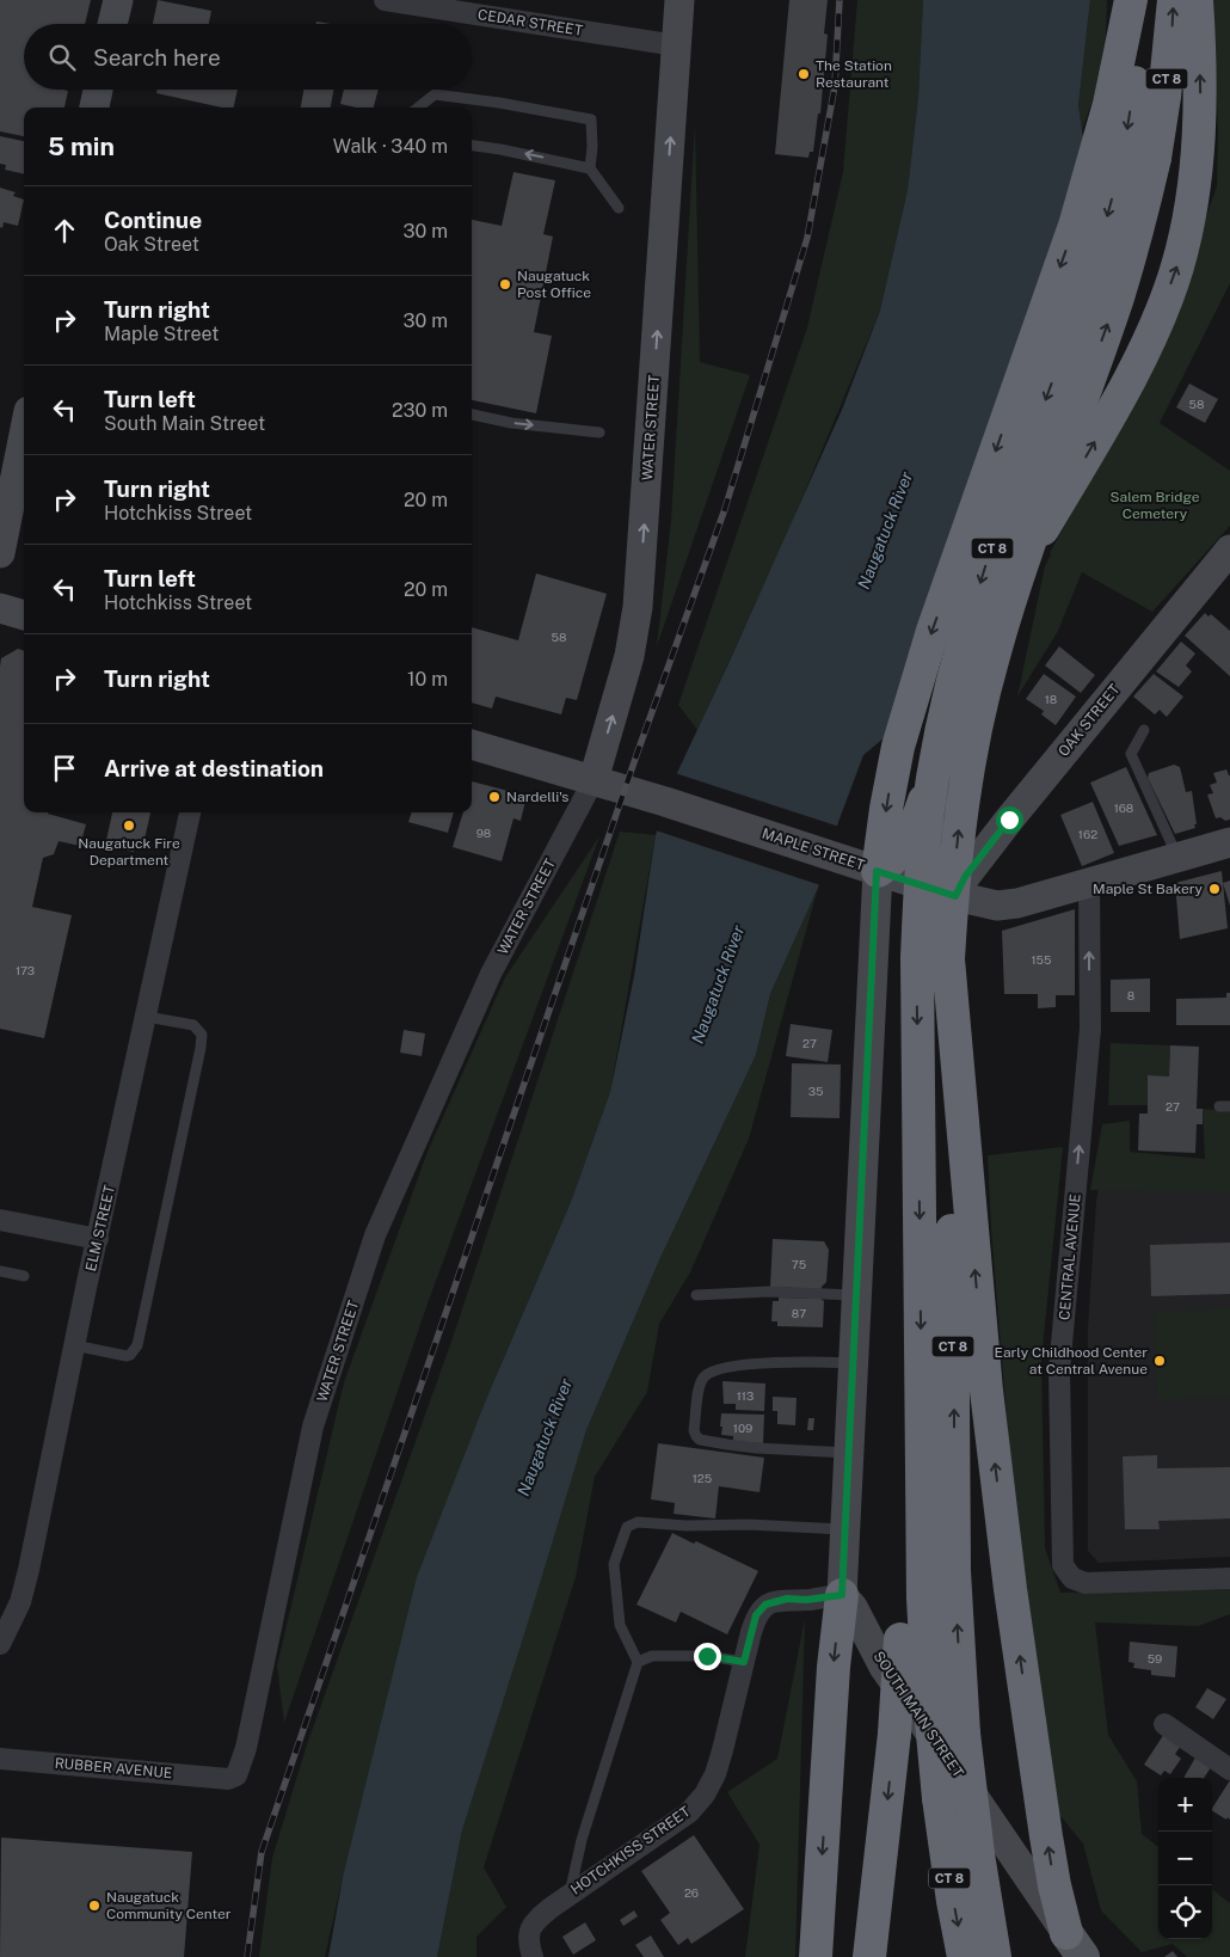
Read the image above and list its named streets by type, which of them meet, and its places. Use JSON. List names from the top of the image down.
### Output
{
  "streets": {
    "highway": ["CT 8"],
    "street": [
      "CEDAR STREET",
      "WATER STREET",
      "OAK STREET",
      "MAPLE STREET",
      "ELM STREET",
      "CENTRAL AVENUE",
      "SOUTH MAIN STREET",
      "RUBBER AVENUE",
      "HOTCHKISS STREET"
    ]
  },
  "crossings": [
    ["CEDAR STREET", "WATER STREET"],
    ["WATER STREET", "MAPLE STREET"],
    ["WATER STREET", "RUBBER AVENUE"],
    ["OAK STREET", "MAPLE STREET"],
    ["MAPLE STREET", "CENTRAL AVENUE"],
    ["SOUTH MAIN STREET", "HOTCHKISS STREET"]
  ],
  "one_way": ["WATER STREET", "CENTRAL AVENUE"],
  "water": ["Naugatuck River"],
  "parks": ["Salem Bridge Cemetery"],
  "places": [
    "The Station Restaurant",
    "Naugatuck Post Office",
    "Nardelli's",
    "Naugatuck Fire Department",
    "Maple St Bakery",
    "Early Childhood Center at Central Avenue",
    "Naugatuck Community Center"
  ],
  "house_numbers": [
    "58",
    "58",
    "18",
    "168",
    "98",
    "162",
    "155",
    "173",
    "8",
    "27",
    "35",
    "27",
    "75",
    "87",
    "113",
    "109",
    "125",
    "59",
    "26"
  ],
  "page": {
    "search": "Search here",
    "heading": ["5 min", "Walk · 340 m"],
    "list": [
      ["Continue", "Oak Street", "30 m"],
      ["Turn right", "Maple Street", "30 m"],
      ["Turn left", "South Main Street", "230 m"],
      ["Turn right", "Hotchkiss Street", "20 m"],
      ["Turn left", "Hotchkiss Street", "20 m"],
      ["Turn right", "10 m"],
      "Arrive at destination"
    ],
    "map_buttons": ["+", "−"]
  }
}
